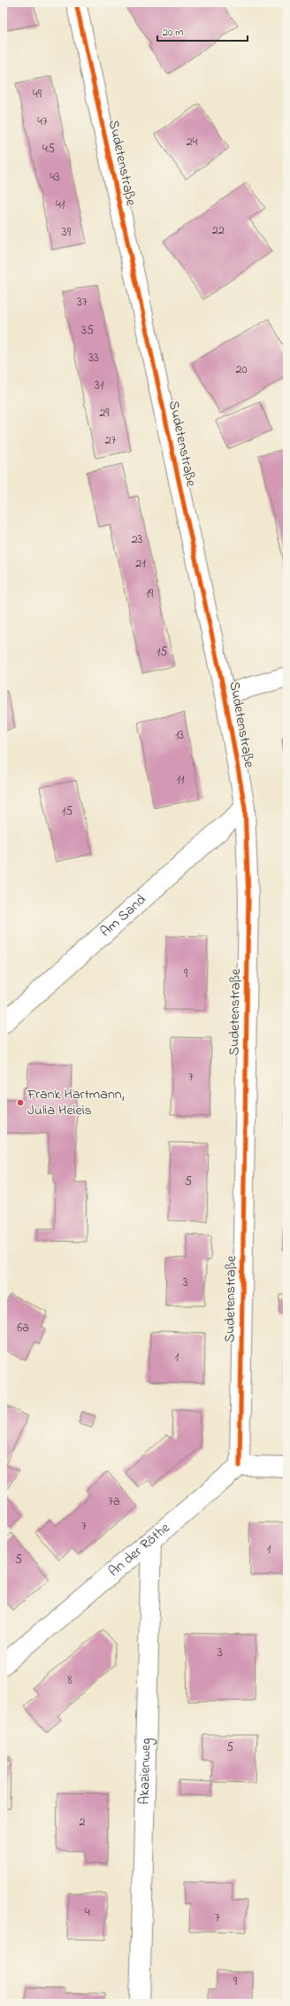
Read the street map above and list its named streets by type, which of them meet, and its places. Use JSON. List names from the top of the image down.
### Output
{
  "streets": {
    "street": [
      "Sudetenstraße",
      "Am Sand",
      "An der Röthe",
      "Akazienweg"
    ]
  },
  "crossings": [
    ["Sudetenstraße", "Am Sand"],
    ["Sudetenstraße", "An der Röthe"],
    ["An der Röthe", "Akazienweg"]
  ],
  "places": ["Frank Hartmann, Julia Heieis"],
  "house_numbers": [
    "49",
    "47",
    "24",
    "45",
    "43",
    "41",
    "22",
    "39",
    "37",
    "35",
    "33",
    "20",
    "31",
    "29",
    "27",
    "23",
    "21",
    "19",
    "15",
    "13",
    "11",
    "15",
    "9",
    "7",
    "5",
    "3",
    "6a",
    "1",
    "7a",
    "7",
    "1",
    "5",
    "3",
    "8",
    "5",
    "2",
    "4",
    "7",
    "9"
  ],
  "scale_bar": "20 m"
}
